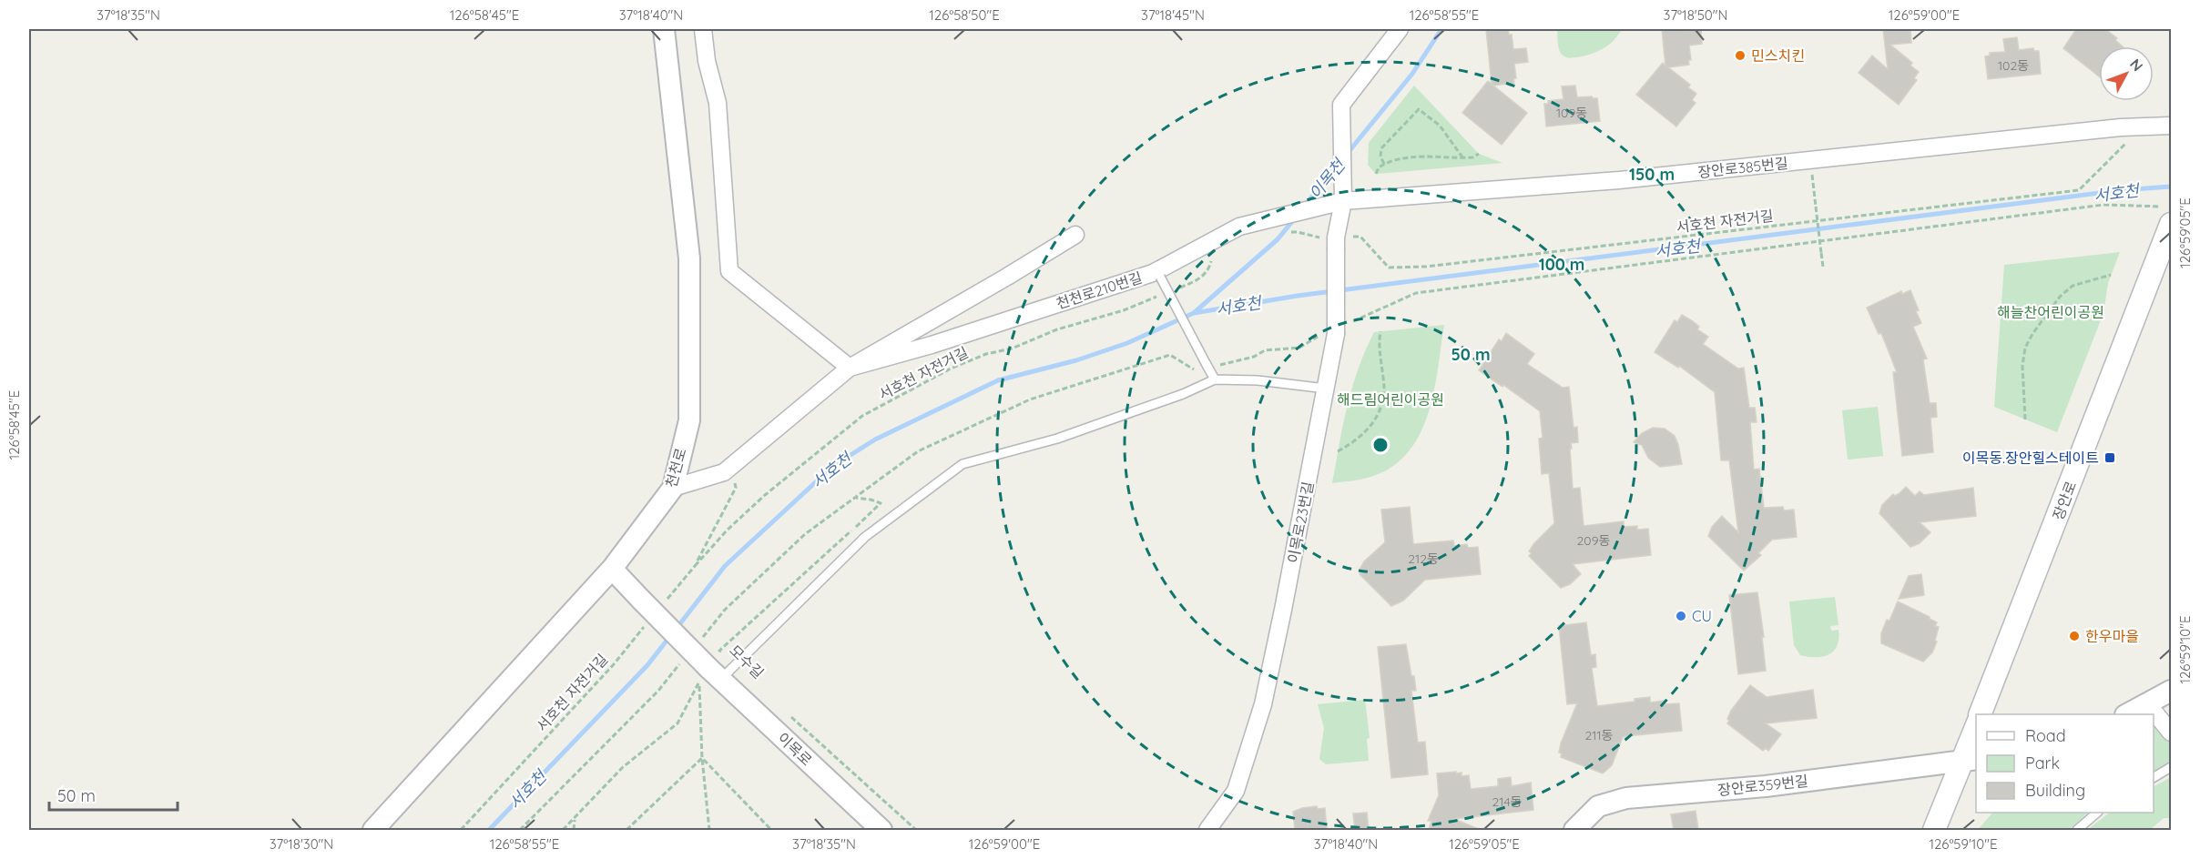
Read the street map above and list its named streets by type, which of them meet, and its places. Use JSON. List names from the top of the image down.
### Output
{
  "streets": {
    "main road": ["장안로"],
    "street": [
      "장안로385번길",
      "천천로210번길",
      "천천로",
      "이목로23번길",
      "이목로",
      "장안로359번길"
    ],
    "path": ["서호천 자전거길", "모수길"]
  },
  "crossings": [
    ["장안로385번길", "서호천 자전거길"],
    ["장안로385번길", "천천로210번길"],
    ["장안로385번길", "이목로23번길"],
    ["서호천 자전거길", "천천로210번길"],
    ["서호천 자전거길", "이목로23번길"],
    ["천천로210번길", "천천로"],
    ["천천로210번길", "이목로23번길"],
    ["천천로", "이목로"]
  ],
  "water": ["이목천", "서호천"],
  "parks": ["해늘찬어린이공원", "해드림어린이공원"],
  "places": {
    "other": ["민스치킨", "CU", "한우마을"],
    "transit": ["이목동.장안힐스테이트"]
  },
  "house_numbers": [
    "102동",
    "109동",
    "209동",
    "212동",
    "211동",
    "214동"
  ],
  "legend": ["Road", "Park", "Building"],
  "scale_bar": "50 m",
  "north": "top right",
  "coordinates": [
    "37°18'35\"N",
    "126°58'45\"E",
    "37°18'40\"N",
    "126°58'50\"E",
    "37°18'45\"N",
    "126°58'55\"E",
    "37°18'50\"N",
    "126°59'00\"E",
    "126°59'05\"E",
    "126°59'10\"E",
    "37°18'30\"N"
  ],
  "rings": ["150 m", "100 m", "50 m"]
}
